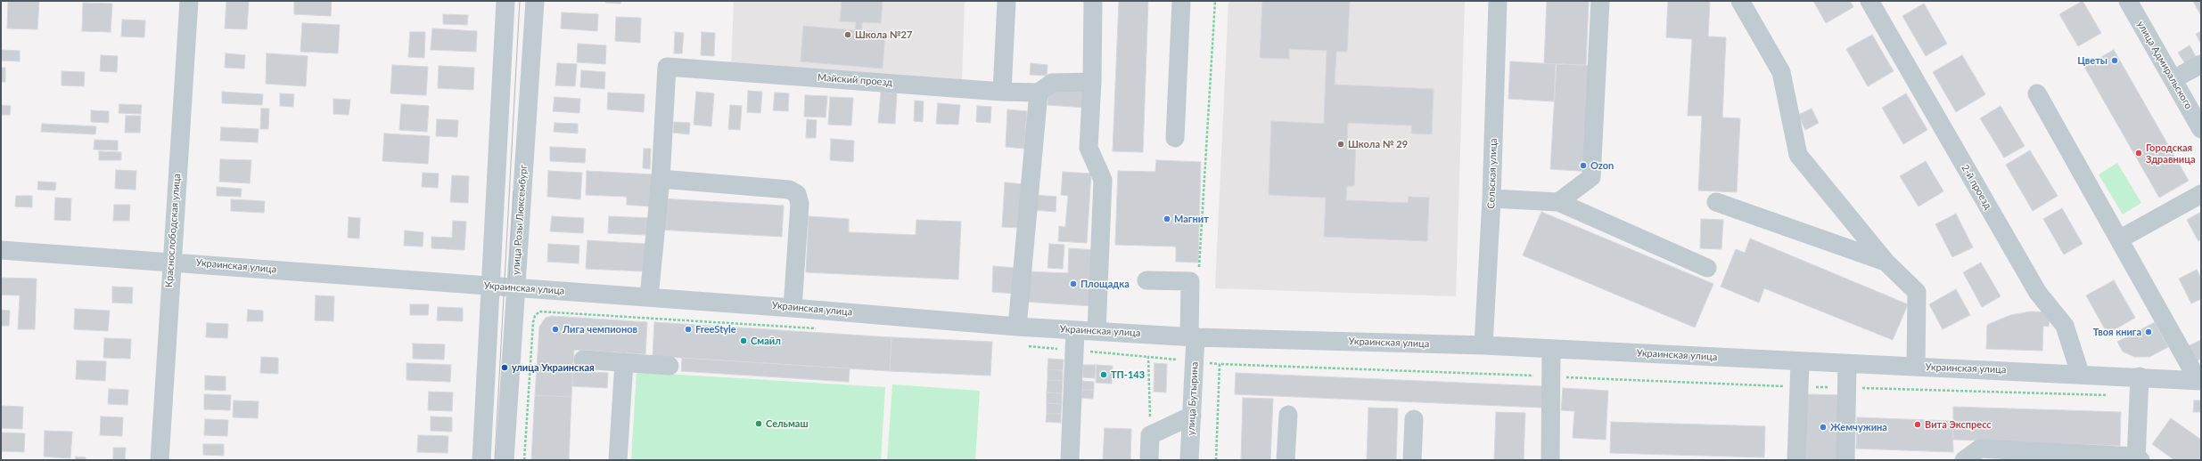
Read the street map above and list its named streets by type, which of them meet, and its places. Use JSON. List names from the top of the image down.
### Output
{
  "streets": {
    "street": [
      "улица Адмиральского",
      "Майский проезд",
      "Сельская улица",
      "2-й проезд",
      "улица Розы Люксембург",
      "Краснослободская улица",
      "Украинская улица",
      "улица Бутырина"
    ]
  },
  "crossings": [
    ["Майский проезд", "Украинская улица"],
    ["Сельская улица", "Украинская улица"],
    ["2-й проезд", "Украинская улица"],
    ["улица Розы Люксембург", "Украинская улица"],
    ["Краснослободская улица", "Украинская улица"],
    ["Украинская улица", "улица Бутырина"]
  ],
  "places": [
    "Школа №27",
    "Цветы",
    "Школа № 29",
    "Городская Здравница",
    "Ozon",
    "Магнит",
    "Площадка",
    "Лига чемпионов",
    "FreeStyle",
    "Твоя книга",
    "Смайл",
    "улица Украинская",
    "ТП-143",
    "Сельмаш",
    "Вита Экспресс",
    "Жемчужина"
  ]
}
